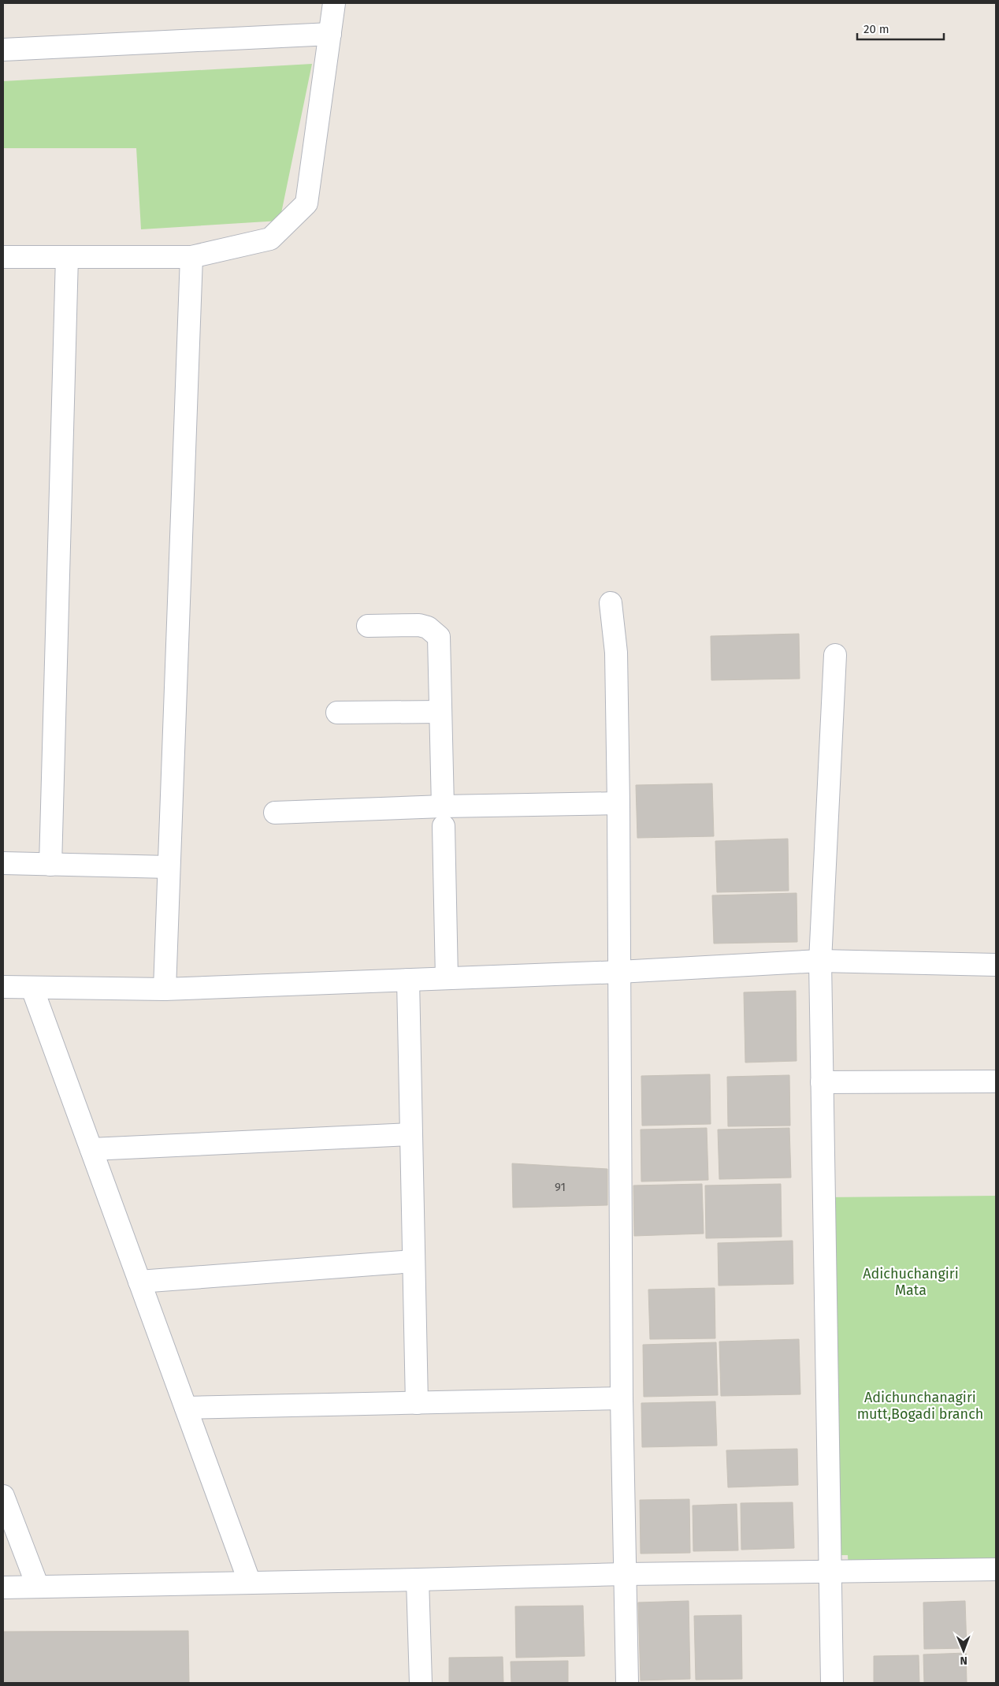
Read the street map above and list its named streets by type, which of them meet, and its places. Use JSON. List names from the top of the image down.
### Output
{
  "parks": ["Adichuchangiri Mata", "Adichunchanagiri mutt,Bogadi branch"],
  "house_numbers": ["91"],
  "scale_bar": "20 m",
  "north": "bottom"
}
